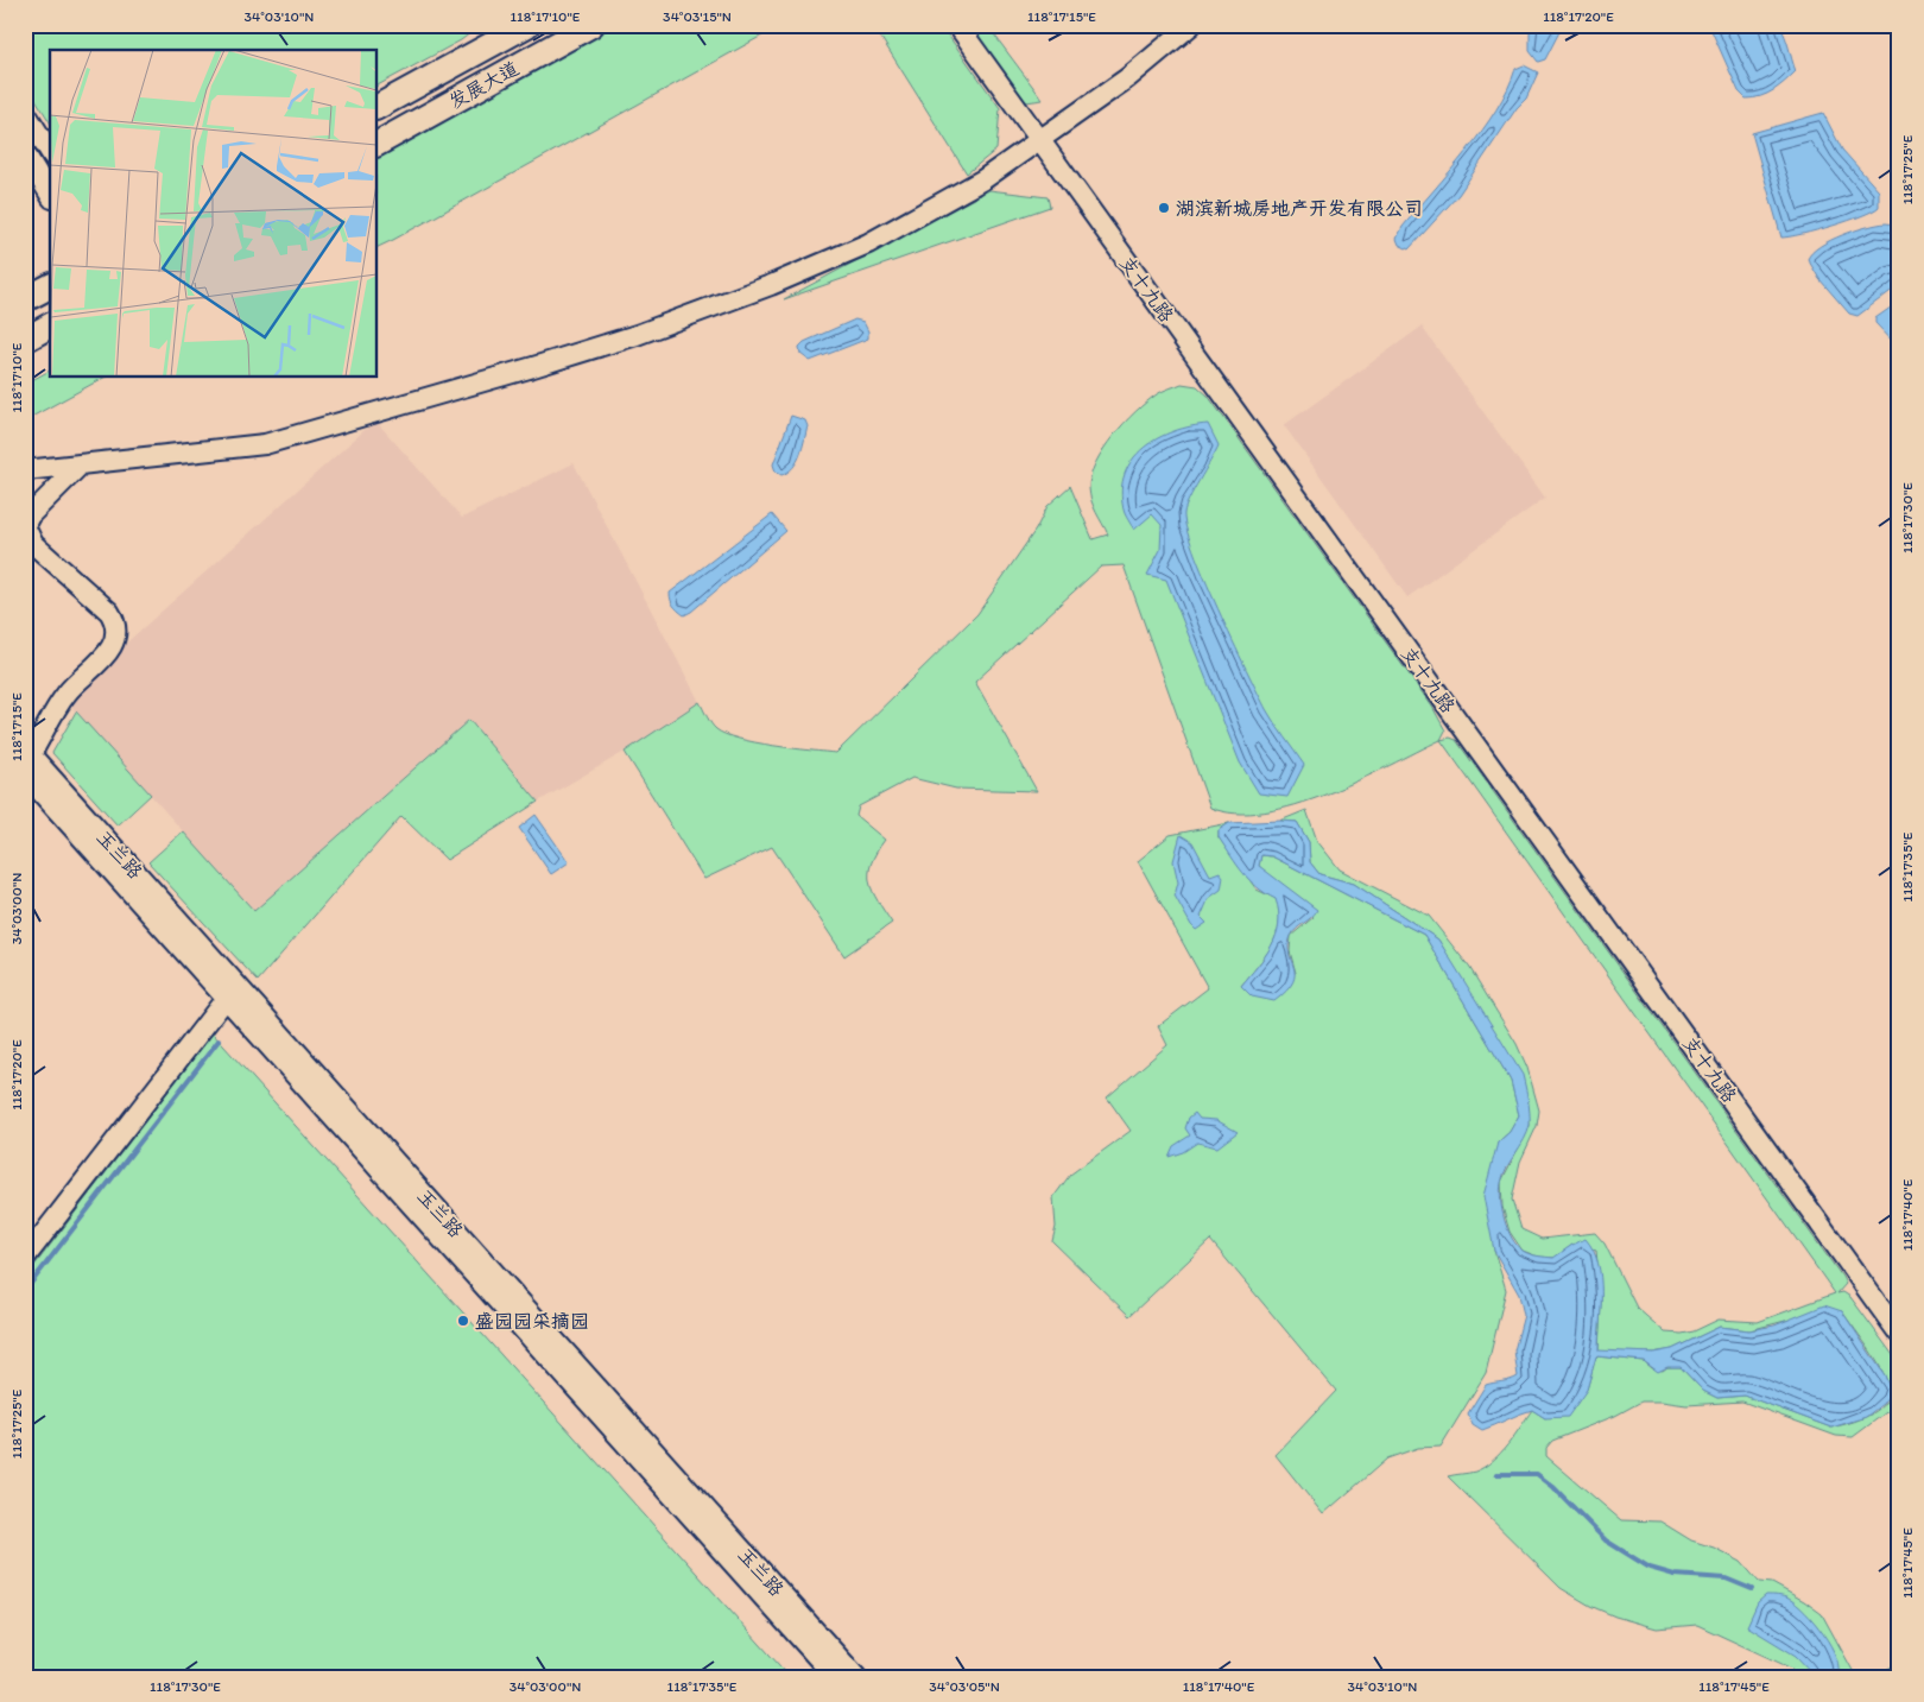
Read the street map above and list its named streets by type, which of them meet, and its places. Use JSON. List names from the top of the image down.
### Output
{
  "streets": {
    "main road": ["发展大道"],
    "street": ["支十九路", "玉兰路"]
  },
  "places": ["湖滨新城房地产开发有限公司", "盛园园采摘园"],
  "coordinates": [
    "34°03'10\"N",
    "118°17'10\"E",
    "34°03'15\"N",
    "118°17'15\"E",
    "118°17'20\"E",
    "118°17'25\"E",
    "118°17'30\"E",
    "118°17'35\"E",
    "34°03'00\"N",
    "118°17'40\"E",
    "118°17'45\"E",
    "34°03'05\"N"
  ]
}
